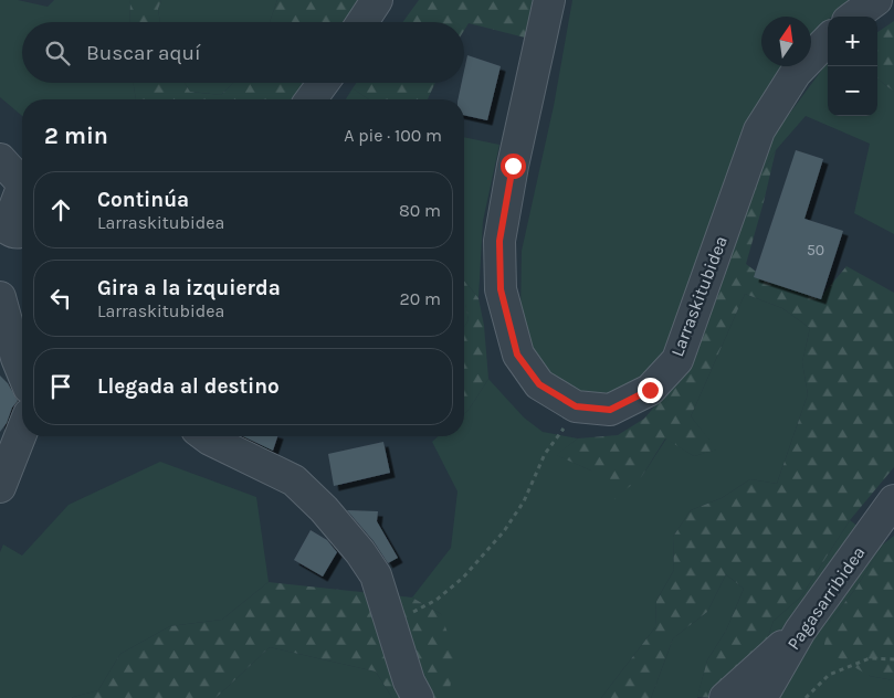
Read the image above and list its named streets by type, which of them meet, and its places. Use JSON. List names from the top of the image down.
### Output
{
  "streets": {
    "street": ["Larraskitubidea", "Pagasarribidea"]
  },
  "house_numbers": ["50"],
  "north": "top",
  "page": {
    "map_buttons": ["+", "−"],
    "search": "Buscar aquí",
    "heading": ["2 min", "A pie · 100 m"],
    "list": [
      ["Continúa", "Larraskitubidea", "80 m"],
      ["Gira a la izquierda", "Larraskitubidea", "20 m"],
      "Llegada al destino"
    ]
  }
}
